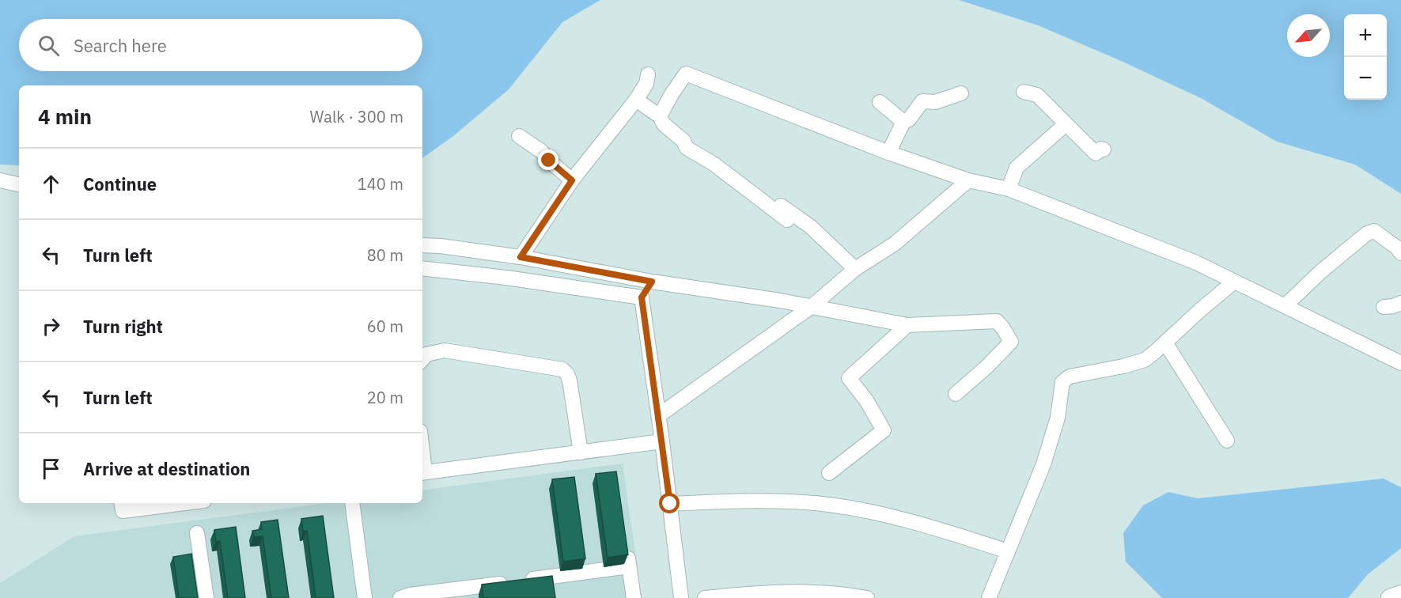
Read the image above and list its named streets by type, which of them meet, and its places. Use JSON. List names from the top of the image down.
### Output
{
  "north": "bottom left",
  "page": {
    "map_buttons": ["+", "−"],
    "search": "Search here",
    "heading": ["4 min", "Walk · 300 m"],
    "list": [
      ["Continue", "140 m"],
      ["Turn left", "80 m"],
      ["Turn right", "60 m"],
      ["Turn left", "20 m"],
      "Arrive at destination"
    ]
  }
}
